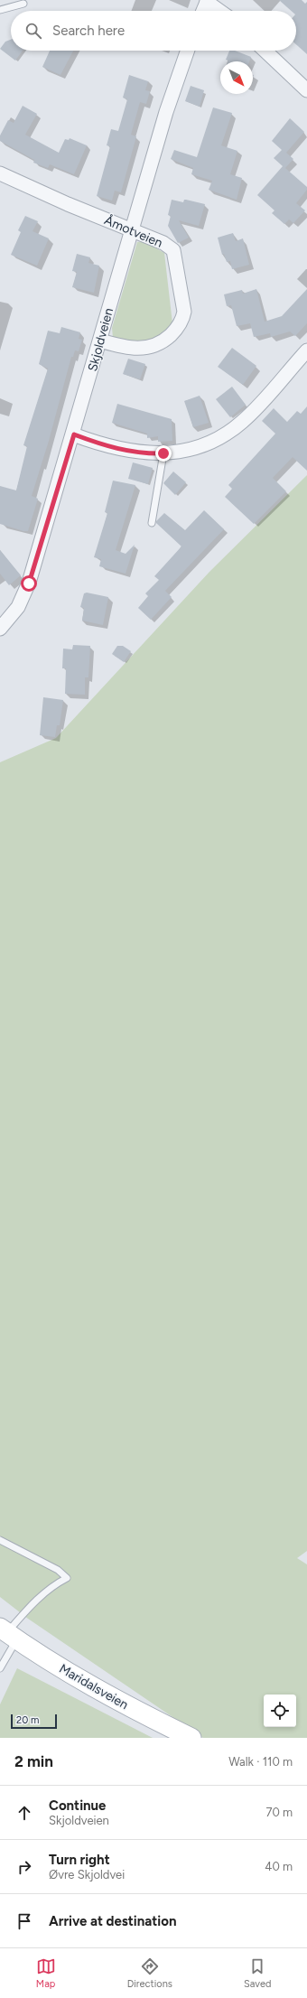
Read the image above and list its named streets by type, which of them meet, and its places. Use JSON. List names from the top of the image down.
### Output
{
  "streets": {
    "street": ["Åmotveien", "Skjoldveien", "Maridalsveien"]
  },
  "crossings": [
    ["Åmotveien", "Skjoldveien"]
  ],
  "scale_bar": "20 m",
  "north": "bottom right",
  "page": {
    "search": "Search here",
    "scale": "20 m",
    "heading": ["2 min", "Walk · 110 m"],
    "list": [
      ["Continue", "Skjoldveien", "70 m"],
      ["Turn right", "Øvre Skjoldvei", "40 m"],
      "Arrive at destination"
    ],
    "nav": ["Map", "Directions", "Saved"]
  }
}
